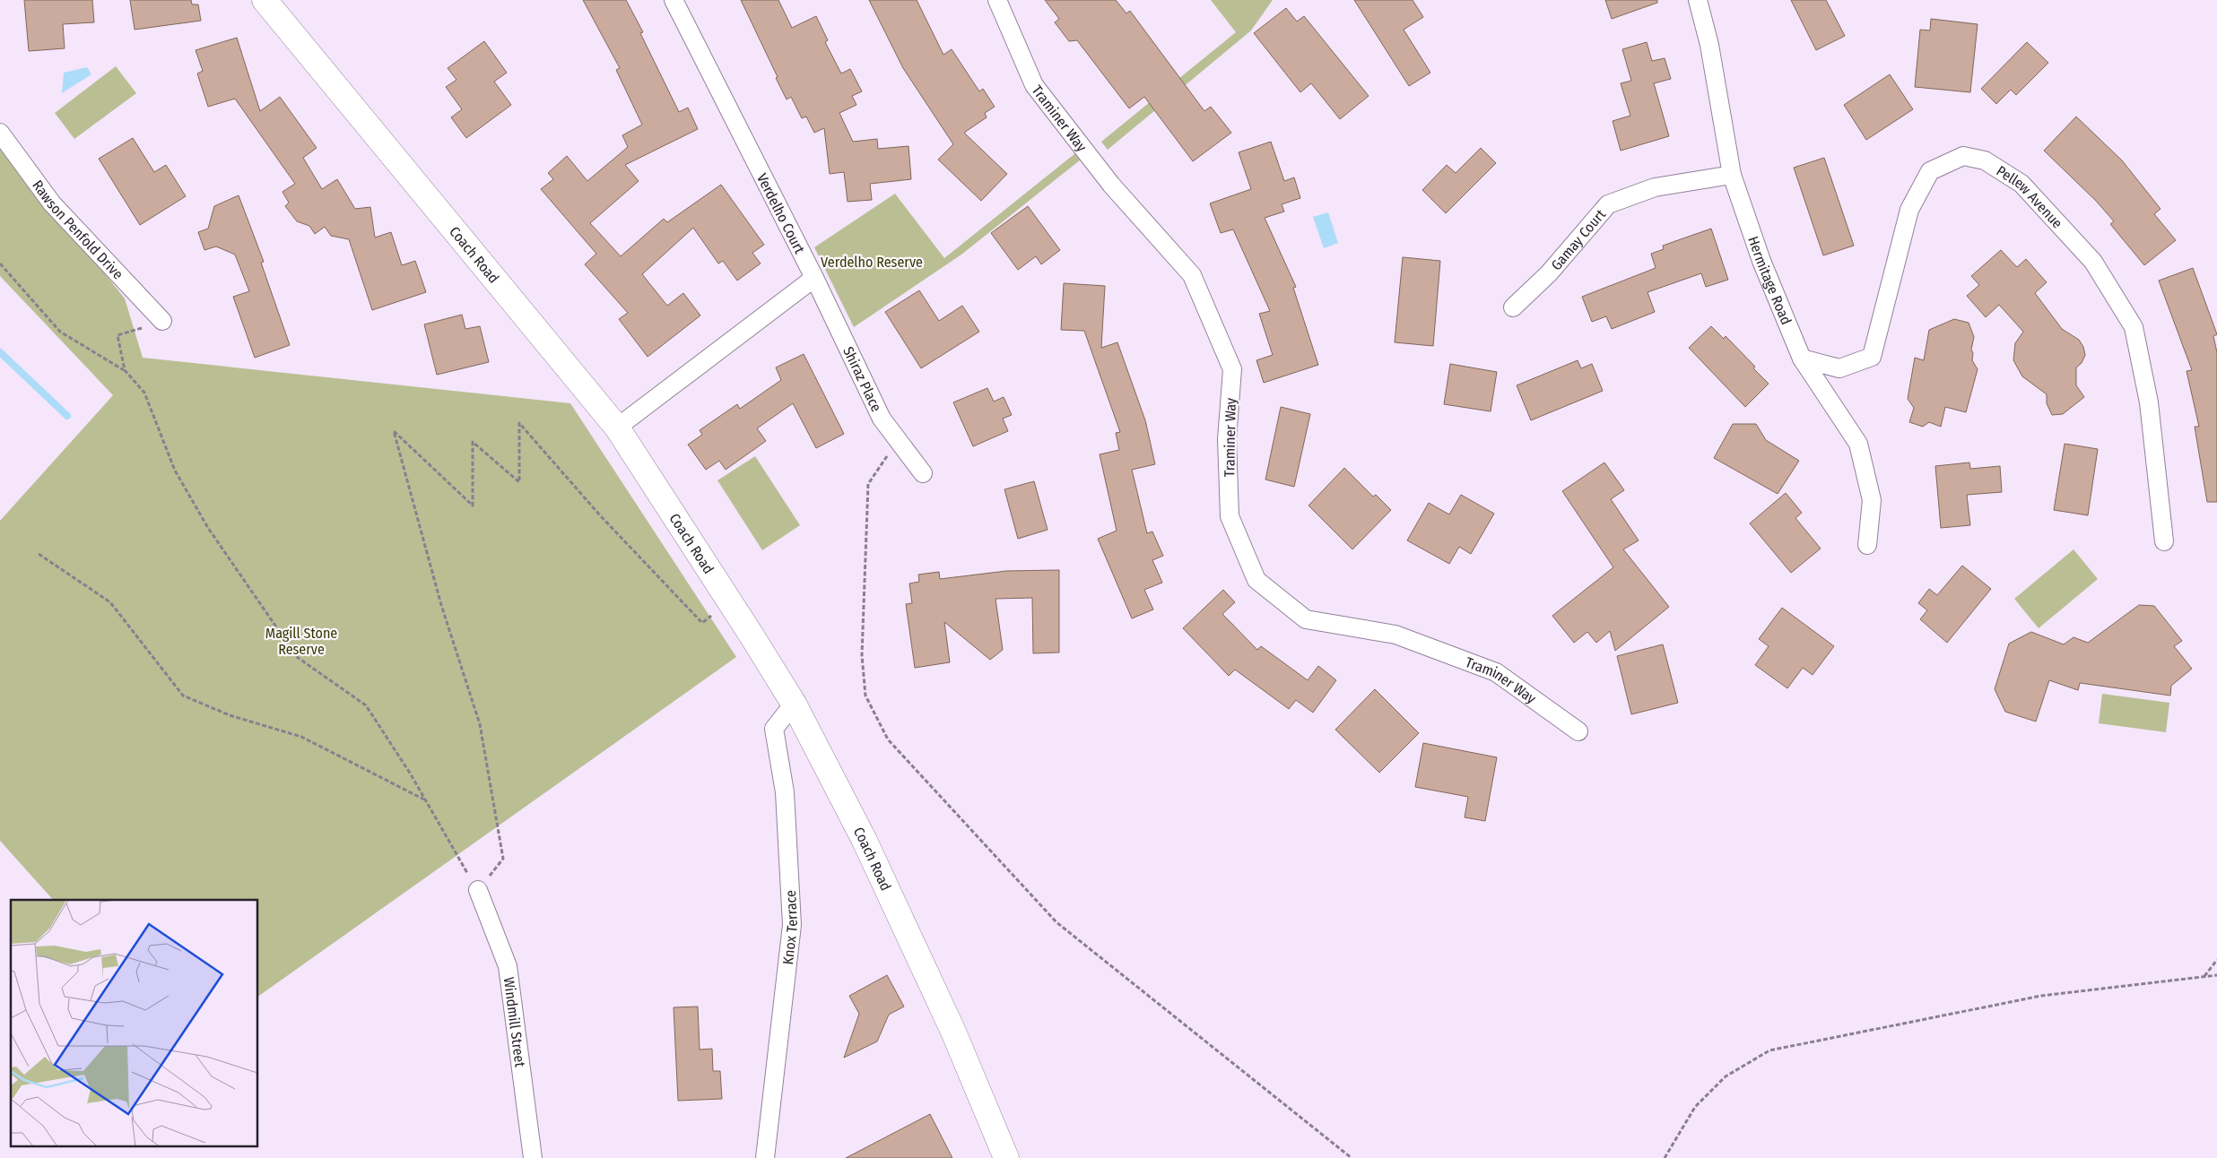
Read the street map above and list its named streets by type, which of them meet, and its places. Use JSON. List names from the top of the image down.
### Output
{
  "streets": {
    "street": [
      "Traminer Way",
      "Pellew Avenue",
      "Verdelho Court",
      "Rawson Penfold Drive",
      "Gamay Court",
      "Coach Road",
      "Hermitage Road",
      "Shiraz Place",
      "Knox Terrace",
      "Windmill Street"
    ]
  },
  "crossings": [
    ["Pellew Avenue", "Hermitage Road"],
    ["Verdelho Court", "Shiraz Place"],
    ["Gamay Court", "Hermitage Road"],
    ["Coach Road", "Knox Terrace"]
  ],
  "parks": ["Verdelho Reserve", "Magill Stone Reserve"]
}
